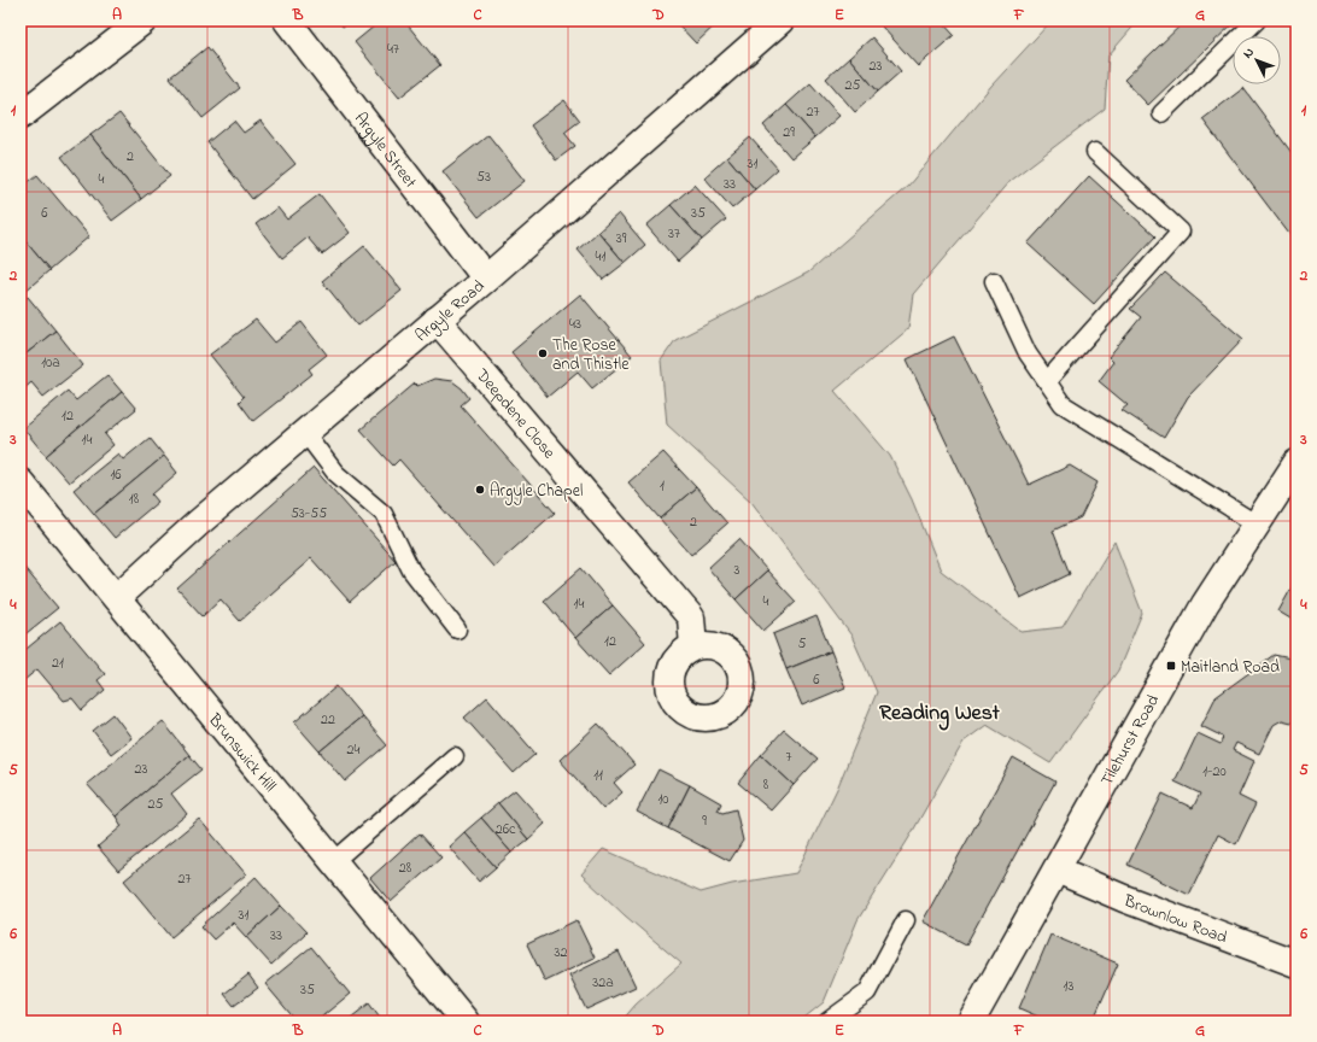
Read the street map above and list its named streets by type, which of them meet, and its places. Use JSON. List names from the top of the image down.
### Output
{
  "streets": {
    "street": [
      "Argyle Street",
      "Argyle Road",
      "Deepdene Close",
      "Tilehurst Road",
      "Brunswick Hill",
      "Brownlow Road"
    ]
  },
  "crossings": [
    ["Argyle Street", "Argyle Road"],
    ["Argyle Road", "Deepdene Close"],
    ["Argyle Road", "Brunswick Hill"],
    ["Tilehurst Road", "Brownlow Road"]
  ],
  "districts": ["Reading West"],
  "places": {
    "other": ["The Rose and Thistle", "Argyle Chapel"],
    "transit": ["Maitland Road"]
  },
  "house_numbers": [
    "47",
    "23",
    "25",
    "27",
    "29",
    "2",
    "31",
    "53",
    "4",
    "33",
    "6",
    "35",
    "37",
    "39",
    "41",
    "43",
    "10a",
    "12",
    "14",
    "16",
    "1",
    "18",
    "53-55",
    "2",
    "3",
    "4",
    "14",
    "12",
    "5",
    "21",
    "6",
    "22",
    "24",
    "7",
    "23",
    "1-20",
    "11",
    "8",
    "10",
    "25",
    "9",
    "26c",
    "28",
    "27",
    "31",
    "33",
    "32",
    "32a",
    "13",
    "35"
  ],
  "north": "top left",
  "grid": {
    "columns": [
      "A",
      "B",
      "C",
      "D",
      "E",
      "F",
      "G"
    ],
    "rows": [
      "1",
      "2",
      "3",
      "4",
      "5",
      "6"
    ]
  }
}
